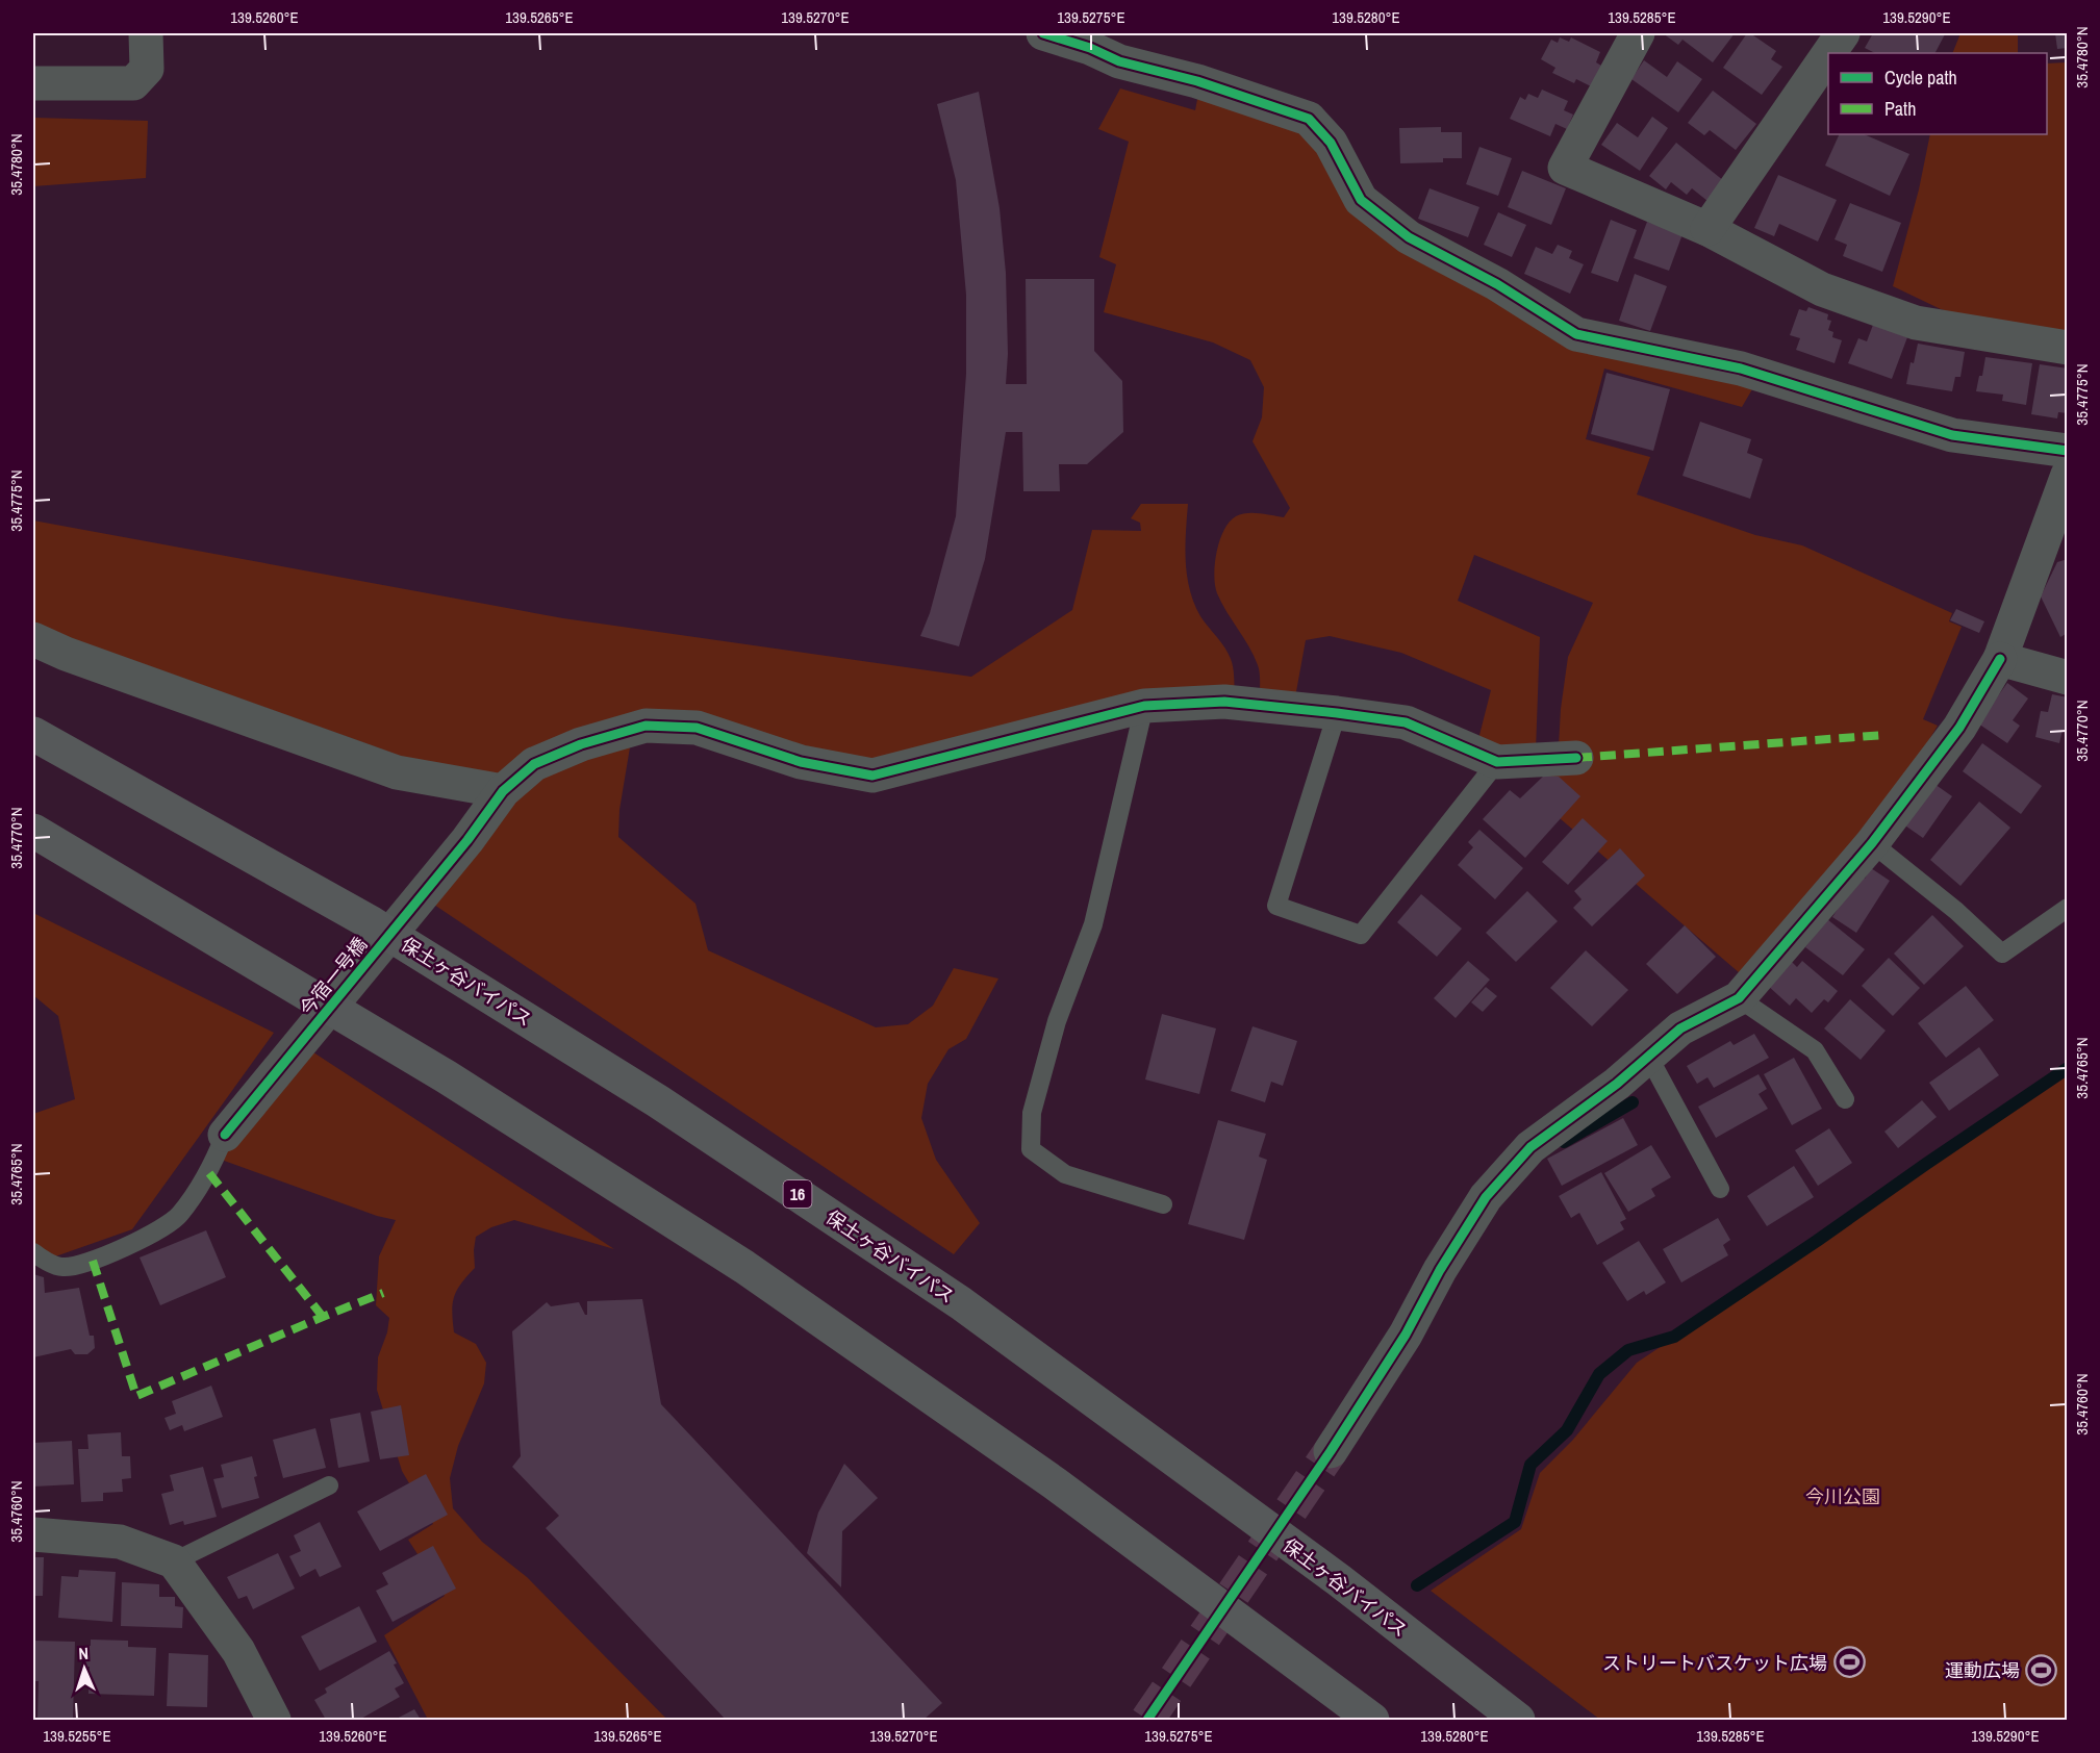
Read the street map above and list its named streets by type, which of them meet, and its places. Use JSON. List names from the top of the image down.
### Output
{
  "streets": {
    "highway": ["保土ヶ谷バイパス", "16"],
    "street": ["今宿一号橋"]
  },
  "parks": ["今川公園"],
  "places": {
    "sports": ["ストリートバスケット広場", "運動広場"]
  },
  "legend": ["Cycle path", "Path"],
  "north": "top",
  "coordinates": [
    "139.5260°E",
    "139.5265°E",
    "139.5270°E",
    "139.5275°E",
    "139.5280°E",
    "139.5285°E",
    "139.5290°E",
    "35.4780°N",
    "35.4775°N",
    "35.4770°N",
    "35.4765°N",
    "35.4760°N",
    "139.5255°E"
  ]
}
